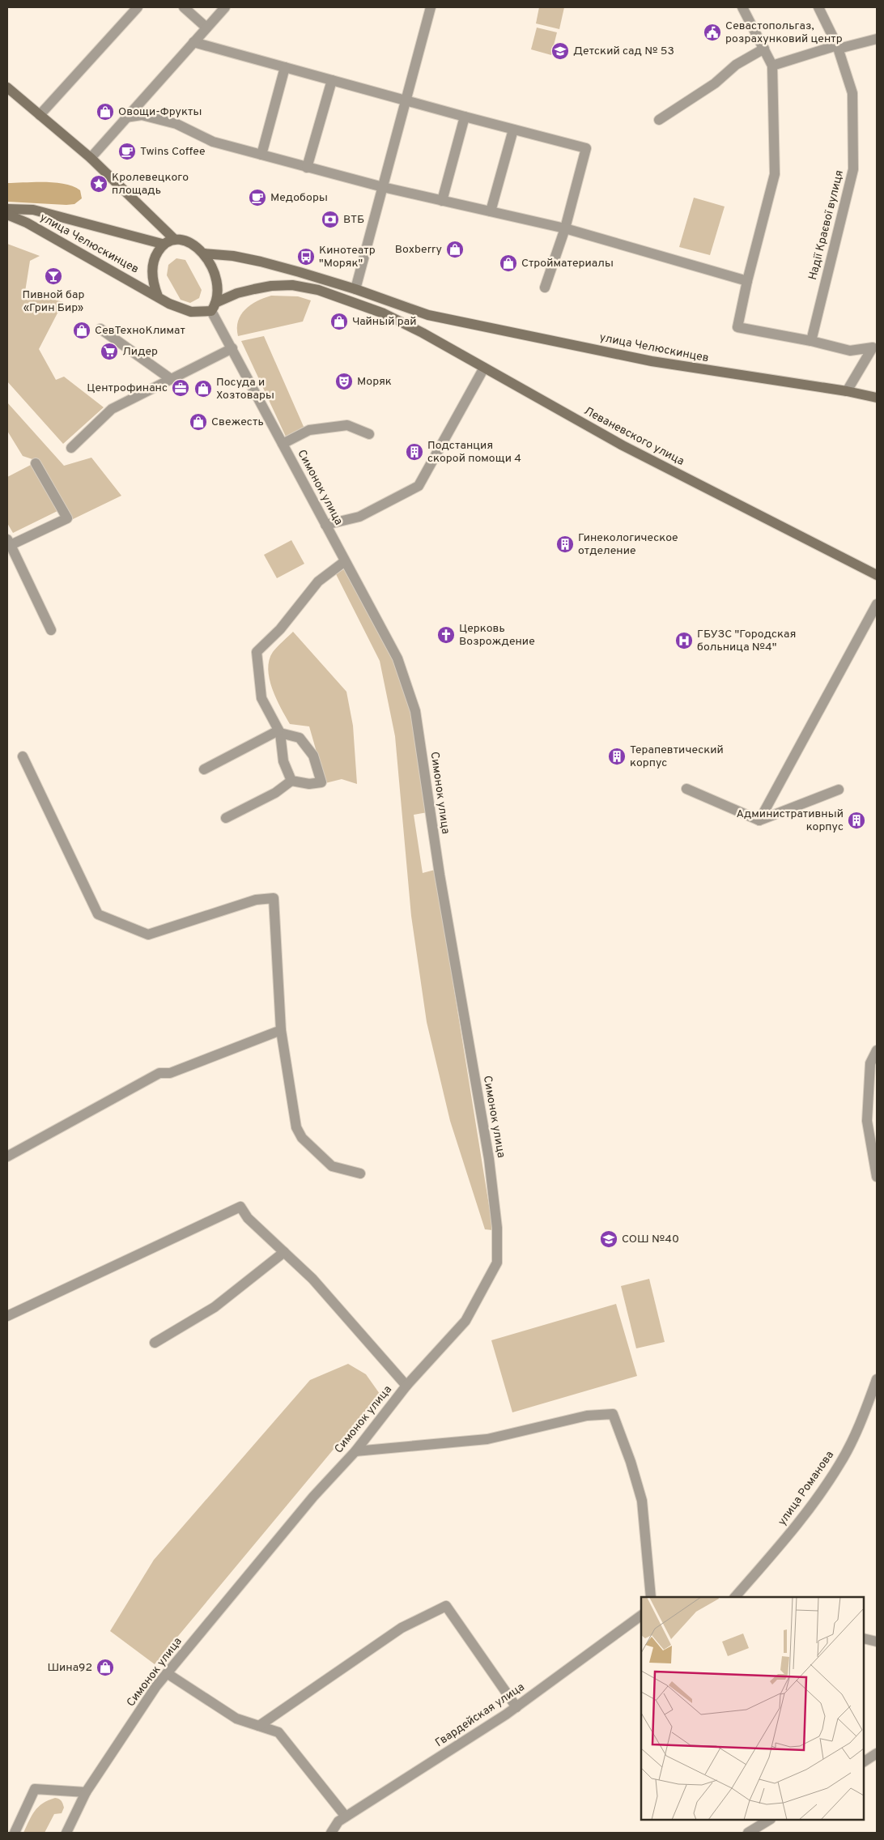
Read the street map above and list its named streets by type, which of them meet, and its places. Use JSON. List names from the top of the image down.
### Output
{
  "streets": {
    "main road": ["улица Челюскинцев", "Леваневского улица"],
    "street": [
      "Надії Краєвої вулиця",
      "Симонок улица",
      "улица Романова",
      "Гвардейская улица"
    ]
  },
  "crossings": [
    ["улица Челюскинцев", "Леваневского улица"],
    ["улица Челюскинцев", "Симонок улица"],
    ["Леваневского улица", "Симонок улица"]
  ],
  "places": {
    "public building": ["Севастопольгаз, розрахунковий центр"],
    "school or university": ["Детский сад № 53", "СОШ №40"],
    "shop": [
      "Овощи-Фрукты",
      "Boxberry",
      "Стройматериалы",
      "Чайный рай",
      "СевТехноКлимат",
      "Посуда и Хозтовары",
      "Свежесть",
      "Шина92"
    ],
    "cafe": ["Twins Coffee", "Медоборы"],
    "place": ["Кролевецкого площадь"],
    "bank": ["ВТБ"],
    "bus stop": ["Кинотеатр \"Моряк\""],
    "bar": ["Пивной бар «Грин Бир»"],
    "supermarket": ["Лидер"],
    "theatre": ["Моряк"],
    "office": ["Центрофинанс"],
    "building": [
      "Подстанция скорой помощи 4",
      "Гинекологическое отделение",
      "Терапевтический корпус",
      "Административный корпус"
    ],
    "church": ["Церковь Возрождение"],
    "hospital": ["ГБУЗС \"Городская больница №4\""]
  }
}
